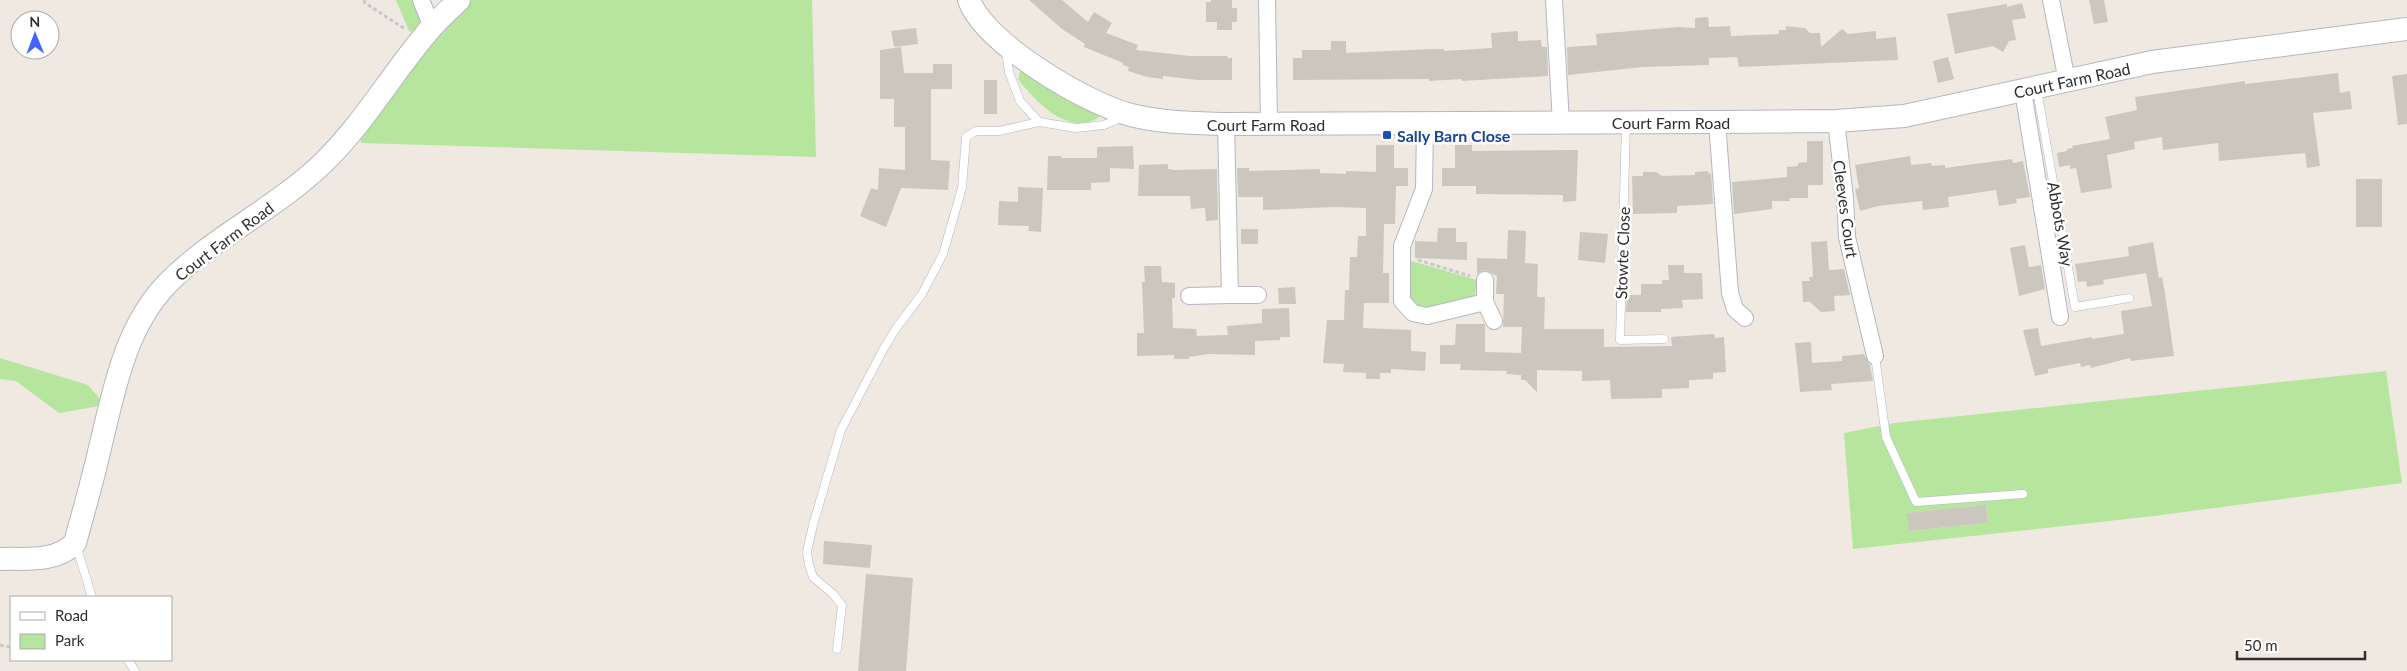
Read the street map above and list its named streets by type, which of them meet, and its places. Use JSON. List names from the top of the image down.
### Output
{
  "streets": {
    "street": ["Court Farm Road", "Cleeves Court"],
    "lane": ["Abbots Way", "Stowte Close"]
  },
  "crossings": [
    ["Court Farm Road", "Cleeves Court"],
    ["Court Farm Road", "Abbots Way"],
    ["Court Farm Road", "Stowte Close"]
  ],
  "places": {
    "transit": ["Sally Barn Close"]
  },
  "legend": ["Road", "Park"],
  "scale_bar": "50 m",
  "north": "top"
}
